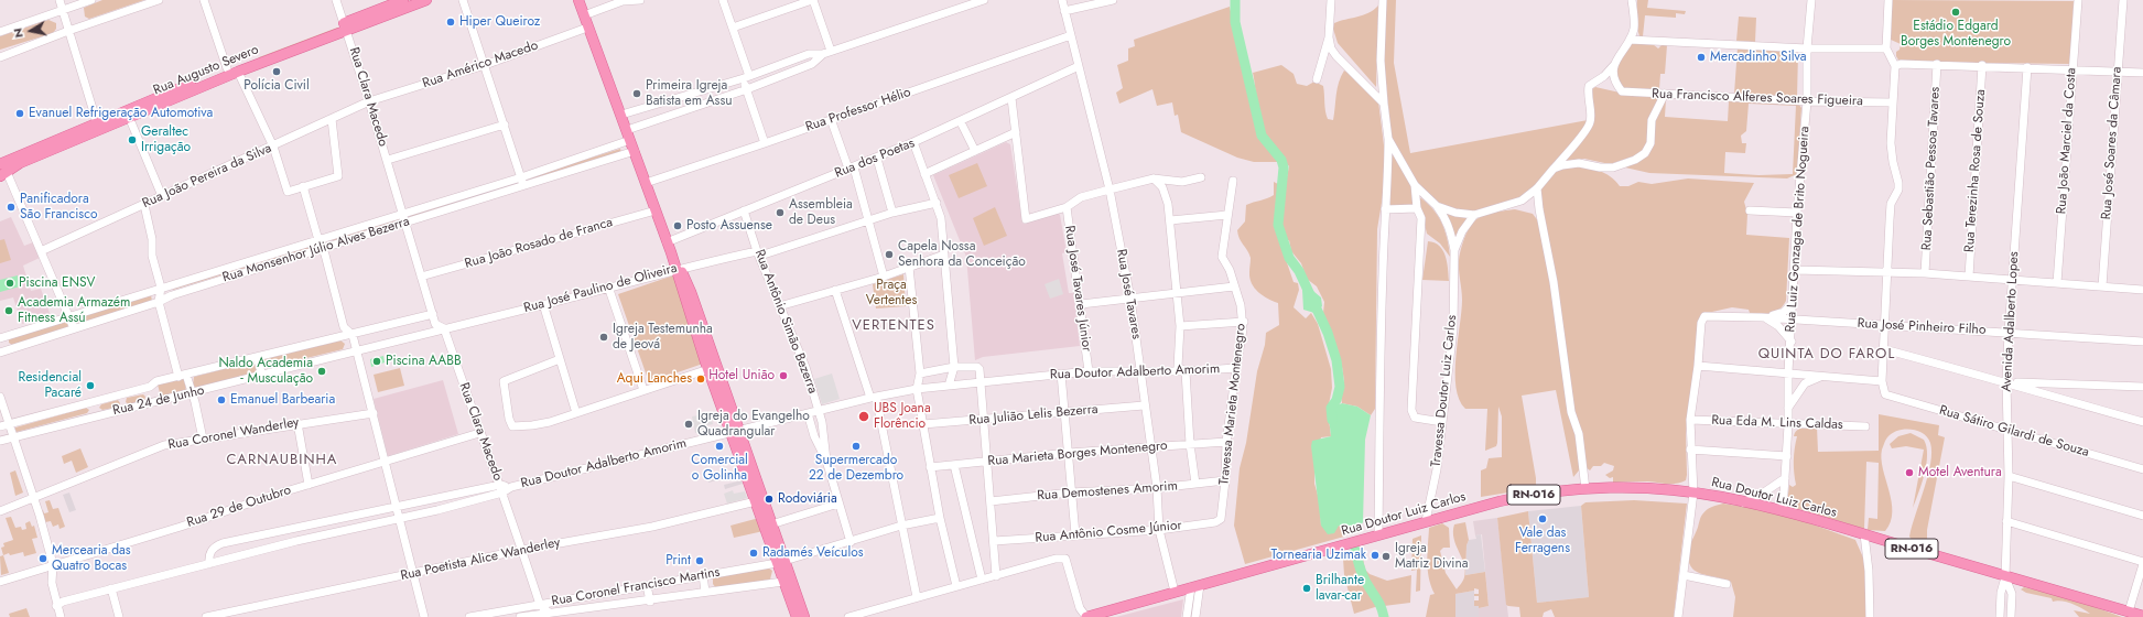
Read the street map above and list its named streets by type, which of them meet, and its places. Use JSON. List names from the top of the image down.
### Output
{
  "streets": {
    "main road": ["Rua Augusto Severo", "RN-016", "Rua Doutor Luiz Carlos"],
    "street": [
      "Rua Américo Macedo",
      "Rua Clara Macedo",
      "Rua Francisco Alferes Soares Figueira",
      "Rua Professor Hélio",
      "Rua João Marciel da Costa",
      "Rua José Soares da Câmara",
      "Rua dos Poetas",
      "Rua Sebastião Pessoa Tavares",
      "Rua Terezinha Rosa de Souza",
      "Rua João Pereira da Silva",
      "Rua Luiz Gonzaga de Brito Nogueira",
      "Rua João Rosado de Franca",
      "Rua Monsenhor Júlio Alves Bezerra",
      "Rua José Paulino de Oliveira",
      "Rua José Tavares Júnior",
      "Rua José Tavares",
      "Rua Antônio Simão Bezerra",
      "Avenida Adalberto Lopes",
      "Rua José Pinheiro Filho",
      "Rua Doutor Adalberto Amorim",
      "Travessa Doutor Luiz Carlos",
      "Rua 24 de Junho",
      "Travessa Marieta Montenegro",
      "Rua Julião Lelis Bezerra",
      "Rua Eda M. Lins Caldas",
      "Rua Sátiro Gilardi de Souza",
      "Rua Coronel Wanderley",
      "Rua Marieta Borges Montenegro",
      "Rua Demostenes Amorim",
      "Rua 29 de Outubro",
      "Rua Antônio Cosme Júnior",
      "Rua Poetista Alice Wanderley",
      "Rua Coronel Francisco Martins"
    ]
  },
  "crossings": [
    ["Rua Américo Macedo", "Rua Clara Macedo"],
    ["Rua Américo Macedo", "Rua João Pereira da Silva"],
    ["Rua Augusto Severo", "Rua Clara Macedo"],
    ["Rua Clara Macedo", "Rua João Pereira da Silva"],
    ["Rua Clara Macedo", "Rua João Rosado de Franca"],
    ["Rua Clara Macedo", "Rua Monsenhor Júlio Alves Bezerra"],
    ["Rua Clara Macedo", "Rua José Paulino de Oliveira"],
    ["Rua Clara Macedo", "Rua Doutor Adalberto Amorim"],
    ["Rua Clara Macedo", "Rua 24 de Junho"],
    ["Rua Clara Macedo", "Rua 29 de Outubro"],
    ["Rua Clara Macedo", "Rua Poetista Alice Wanderley"],
    ["Rua Clara Macedo", "Rua Coronel Francisco Martins"],
    ["Rua Francisco Alferes Soares Figueira", "Rua Luiz Gonzaga de Brito Nogueira"],
    ["Rua Professor Hélio", "Rua José Tavares"],
    ["Rua dos Poetas", "Rua José Tavares"],
    ["Rua dos Poetas", "Rua Antônio Simão Bezerra"],
    ["Rua Luiz Gonzaga de Brito Nogueira", "Rua José Pinheiro Filho"],
    ["Rua Luiz Gonzaga de Brito Nogueira", "Rua Eda M. Lins Caldas"],
    ["Rua Luiz Gonzaga de Brito Nogueira", "Rua Doutor Luiz Carlos"],
    ["Rua José Paulino de Oliveira", "Rua Antônio Simão Bezerra"],
    ["Rua José Paulino de Oliveira", "Rua 24 de Junho"],
    ["Rua José Tavares Júnior", "Rua Doutor Adalberto Amorim"],
    ["Rua José Tavares", "Rua Doutor Adalberto Amorim"],
    ["Rua José Tavares", "Rua Julião Lelis Bezerra"],
    ["Rua José Tavares", "Rua Marieta Borges Montenegro"],
    ["Rua José Tavares", "Rua Demostenes Amorim"],
    ["Rua José Tavares", "Rua Doutor Luiz Carlos"],
    ["Rua José Tavares", "Rua Antônio Cosme Júnior"],
    ["Rua Antônio Simão Bezerra", "Rua Doutor Adalberto Amorim"],
    ["Rua Antônio Simão Bezerra", "Rua Coronel Francisco Martins"],
    ["Avenida Adalberto Lopes", "Rua José Pinheiro Filho"],
    ["Avenida Adalberto Lopes", "Rua Sátiro Gilardi de Souza"],
    ["Avenida Adalberto Lopes", "Rua Doutor Luiz Carlos"],
    ["Rua Doutor Adalberto Amorim", "Travessa Marieta Montenegro"],
    ["Travessa Doutor Luiz Carlos", "Rua Doutor Luiz Carlos"],
    ["Travessa Marieta Montenegro", "Rua Marieta Borges Montenegro"],
    ["Travessa Marieta Montenegro", "Rua Demostenes Amorim"],
    ["Travessa Marieta Montenegro", "Rua Antônio Cosme Júnior"]
  ],
  "districts": ["VERTENTES", "QUINTA DO FAROL", "CARNAUBINHA"],
  "parks": ["Praça Vertentes"],
  "places": [
    "Estádio Edgard Borges Montenegro",
    "Hiper Queiroz",
    "Mercadinho Silva",
    "Polícia Civil",
    "Primeira Igreja Batista em Assu",
    "Evanuel Refrigeração Automotiva",
    "Geraltec Irrigação",
    "Panificadora São Francisco",
    "Assembleia de Deus",
    "Posto Assuense",
    "Capela Nossa Senhora da Conceição",
    "Piscina ENSV",
    "Academia Armazém Fitness Assú",
    "Igreja Testemunha de Jeová",
    "Piscina AABB",
    "Naldo Academia - Musculação",
    "Hotel União",
    "Aqui Lanches",
    "Residencial Pacaré",
    "Emanuel Barbearia",
    "UBS Joana Florêncio",
    "Igreja do Evangelho Quadrangular",
    "Comercial o Golinha",
    "Supermercado 22 de Dezembro",
    "Motel Aventura",
    "Rodoviária",
    "Vale das Ferragens",
    "Radamés Veículos",
    "Tornearia Uzimak",
    "Igreja Matriz Divina",
    "Mercearia das Quatro Bocas",
    "Print",
    "Brilhante lavar-car"
  ],
  "north": "left"
}
